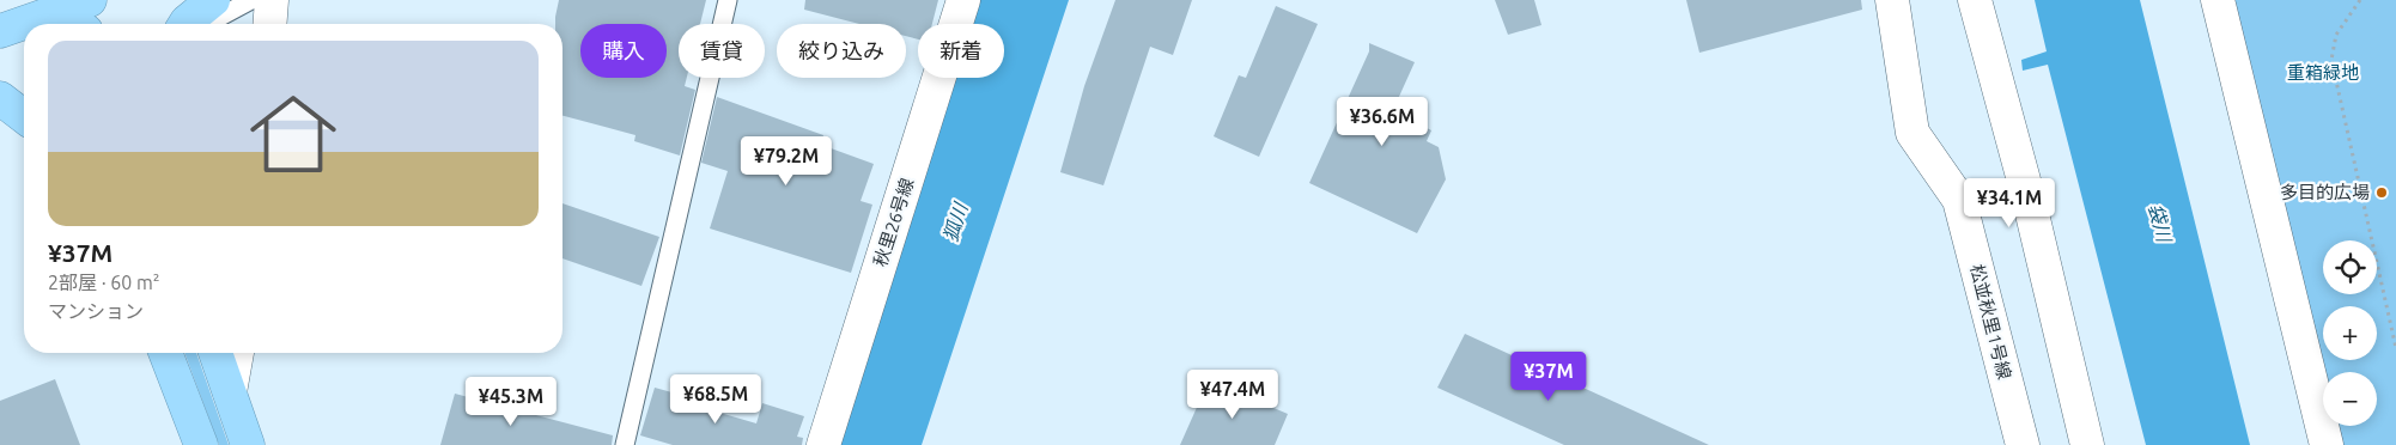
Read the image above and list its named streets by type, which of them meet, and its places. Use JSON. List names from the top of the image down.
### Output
{
  "streets": {
    "street": ["秋里26号線", "松並秋里1号線"]
  },
  "water": ["狐川", "袋川"],
  "parks": ["重箱緑地"],
  "places": ["多目的広場"],
  "page": {
    "chip": [
      "購入",
      "賃貸",
      "絞り込み",
      "新着"
    ],
    "list": [
      {
        "name": "¥37M",
        "note": "2部屋 · 60 m² · マンション"
      }
    ],
    "price": [
      "¥36.6M",
      "¥79.2M",
      "¥34.1M",
      "¥37M",
      "¥47.4M",
      "¥68.5M",
      "¥45.3M"
    ],
    "map_buttons": ["+", "−"]
  }
}
